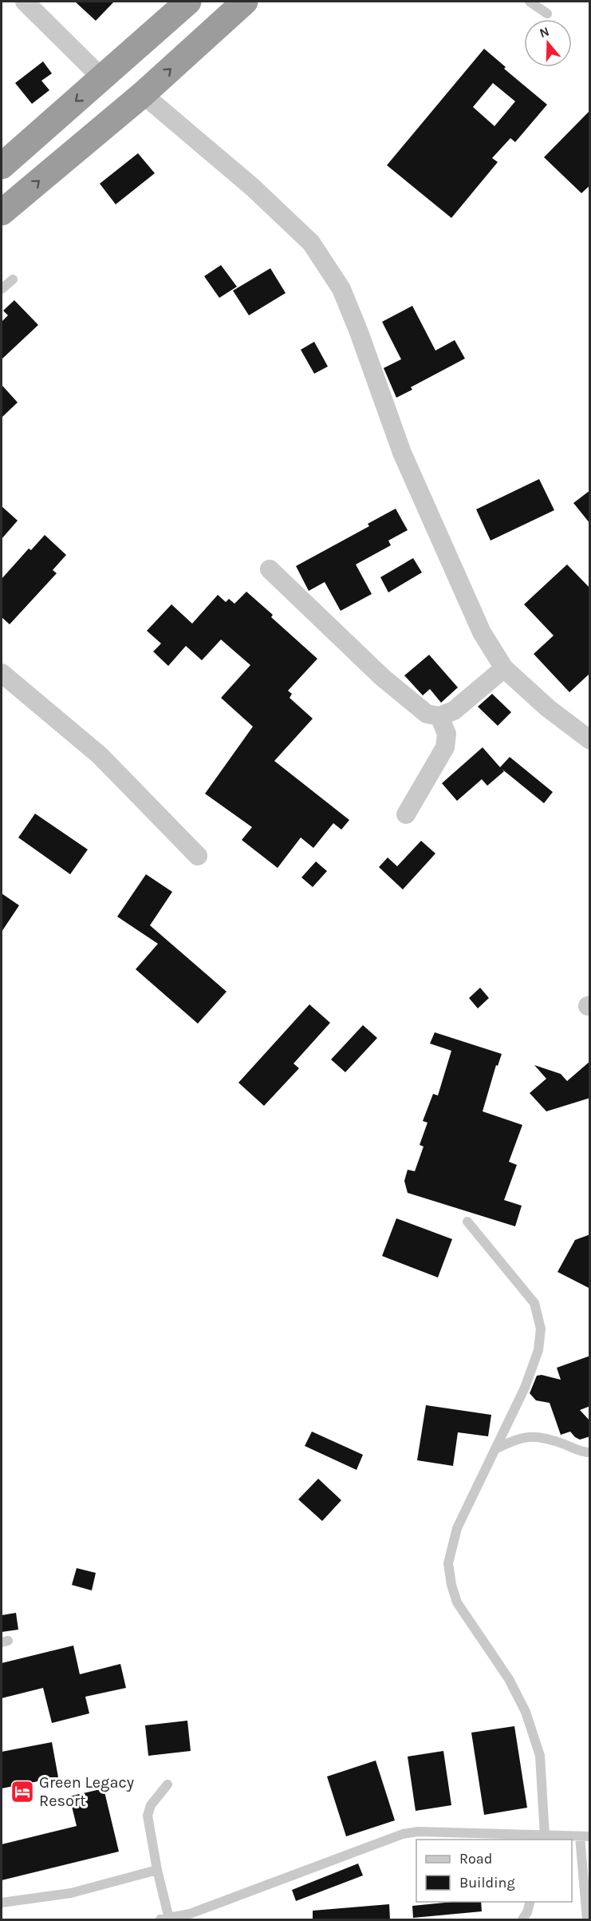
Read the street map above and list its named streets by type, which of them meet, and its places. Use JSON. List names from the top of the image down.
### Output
{
  "places": {
    "hotel": ["Green Legacy Resort"]
  },
  "legend": ["Road", "Building"],
  "north": "top"
}
